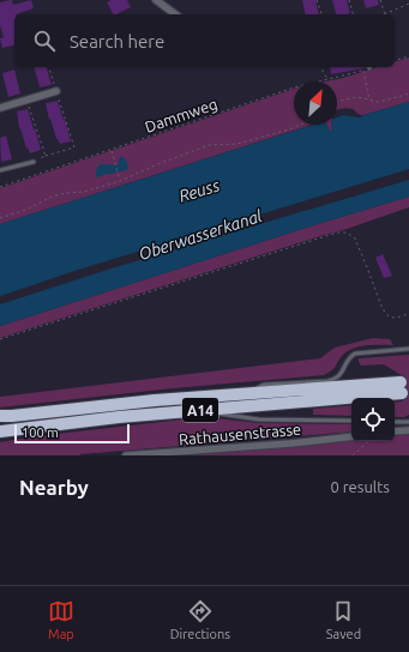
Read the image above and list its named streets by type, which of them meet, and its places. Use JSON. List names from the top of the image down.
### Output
{
  "streets": {
    "highway": ["A14"],
    "street": ["Rathausenstrasse"],
    "path": ["Dammweg"]
  },
  "water": ["Reuss", "Oberwasserkanal"],
  "scale_bar": "100 m",
  "north": "top right",
  "page": {
    "search": "Search here",
    "scale": "100 m",
    "heading": ["Nearby", "0 results"],
    "nav": ["Map", "Directions", "Saved"]
  }
}
